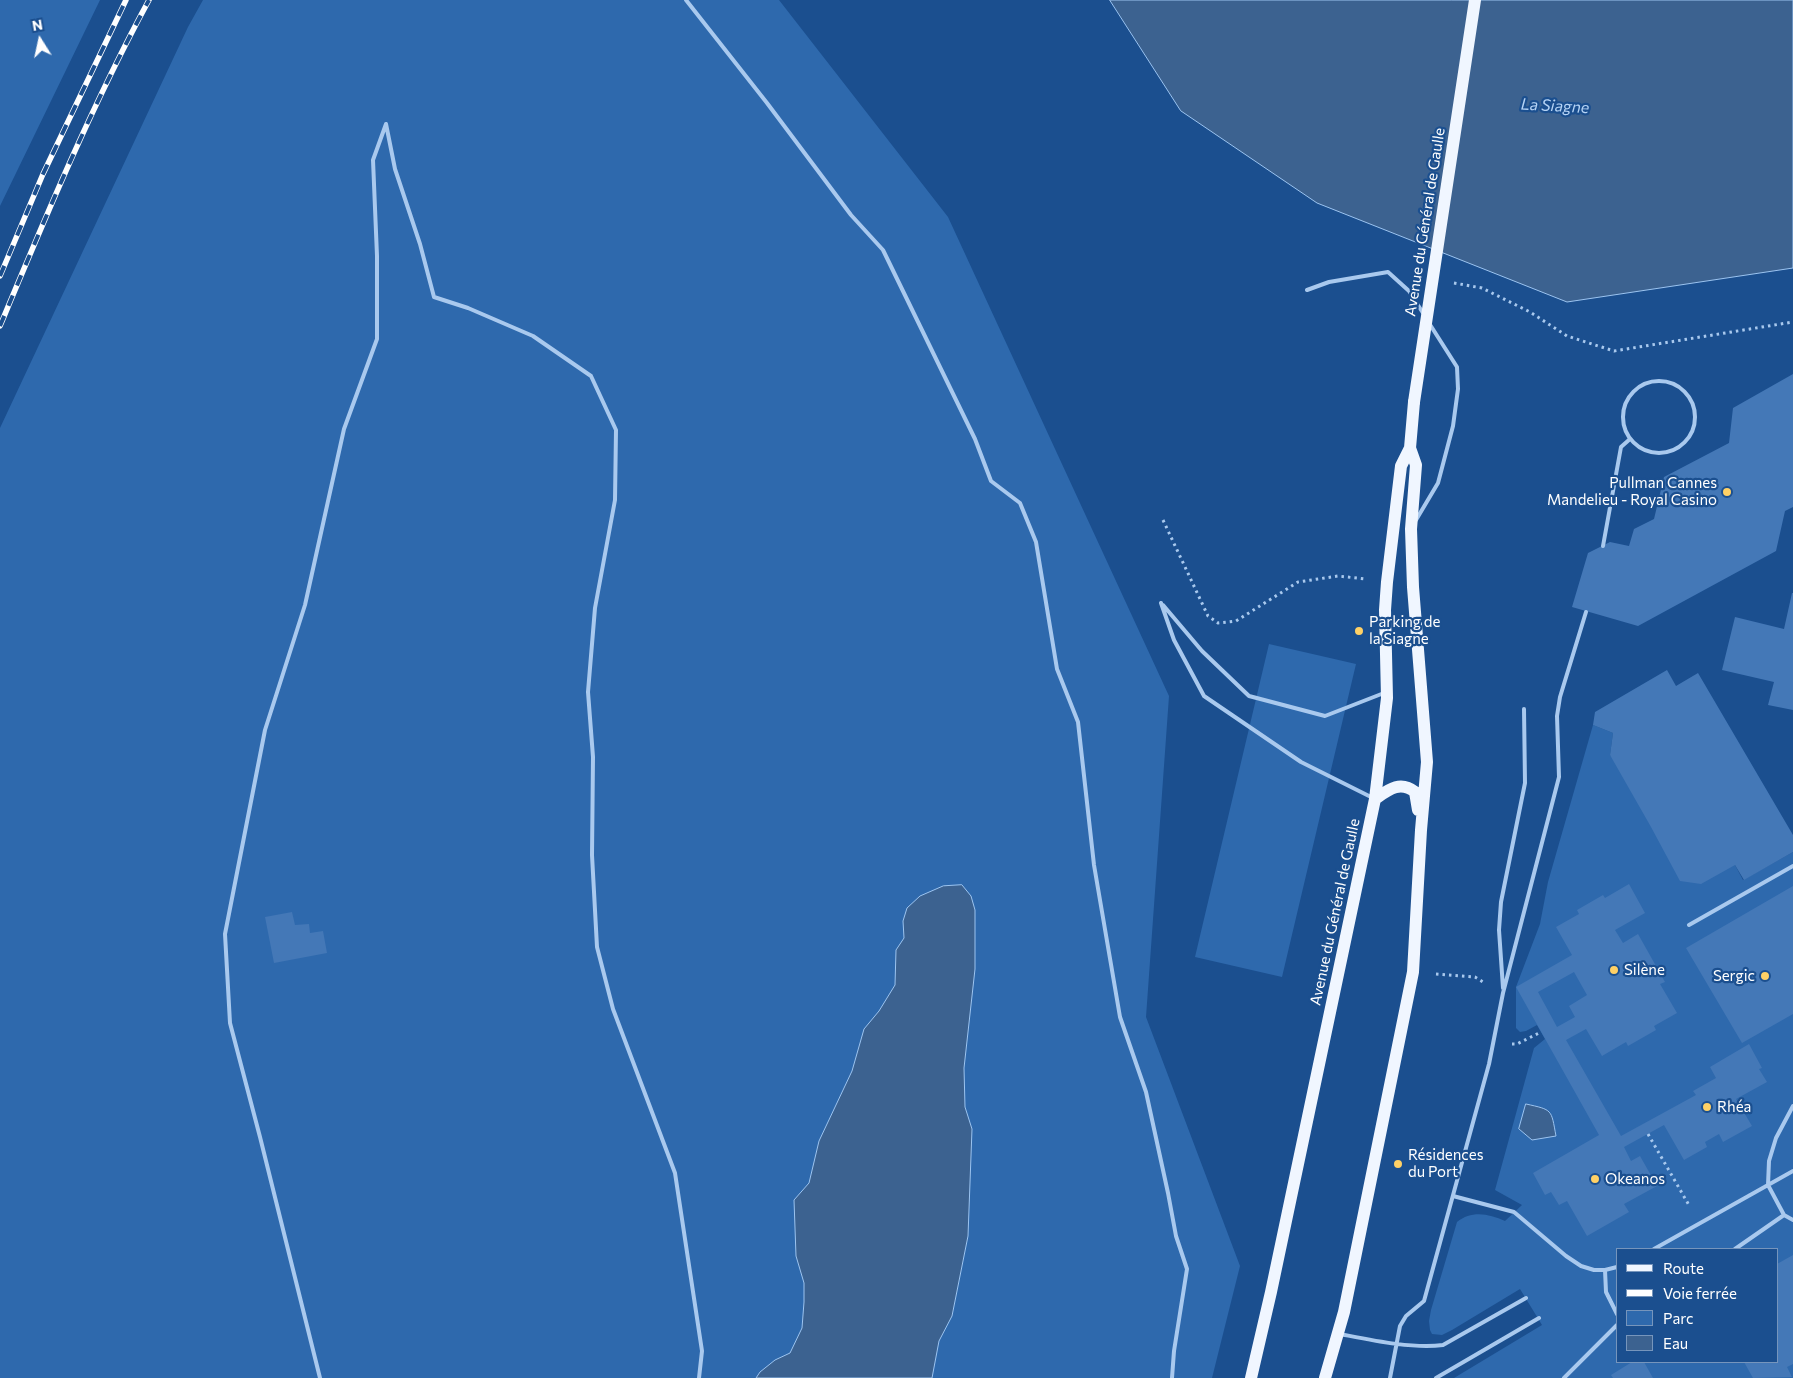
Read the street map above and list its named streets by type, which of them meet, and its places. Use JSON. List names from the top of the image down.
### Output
{
  "streets": {
    "main road": ["Avenue du Général de Gaulle"]
  },
  "water": ["La Siagne"],
  "places": [
    "Pullman Cannes Mandelieu - Royal Casino",
    "Parking de la Siagne",
    "Silène",
    "Sergic",
    "Rhéa",
    "Résidences du Port",
    "Okeanos"
  ],
  "legend": [
    "Route",
    "Voie ferrée",
    "Parc",
    "Eau"
  ],
  "north": "top"
}
